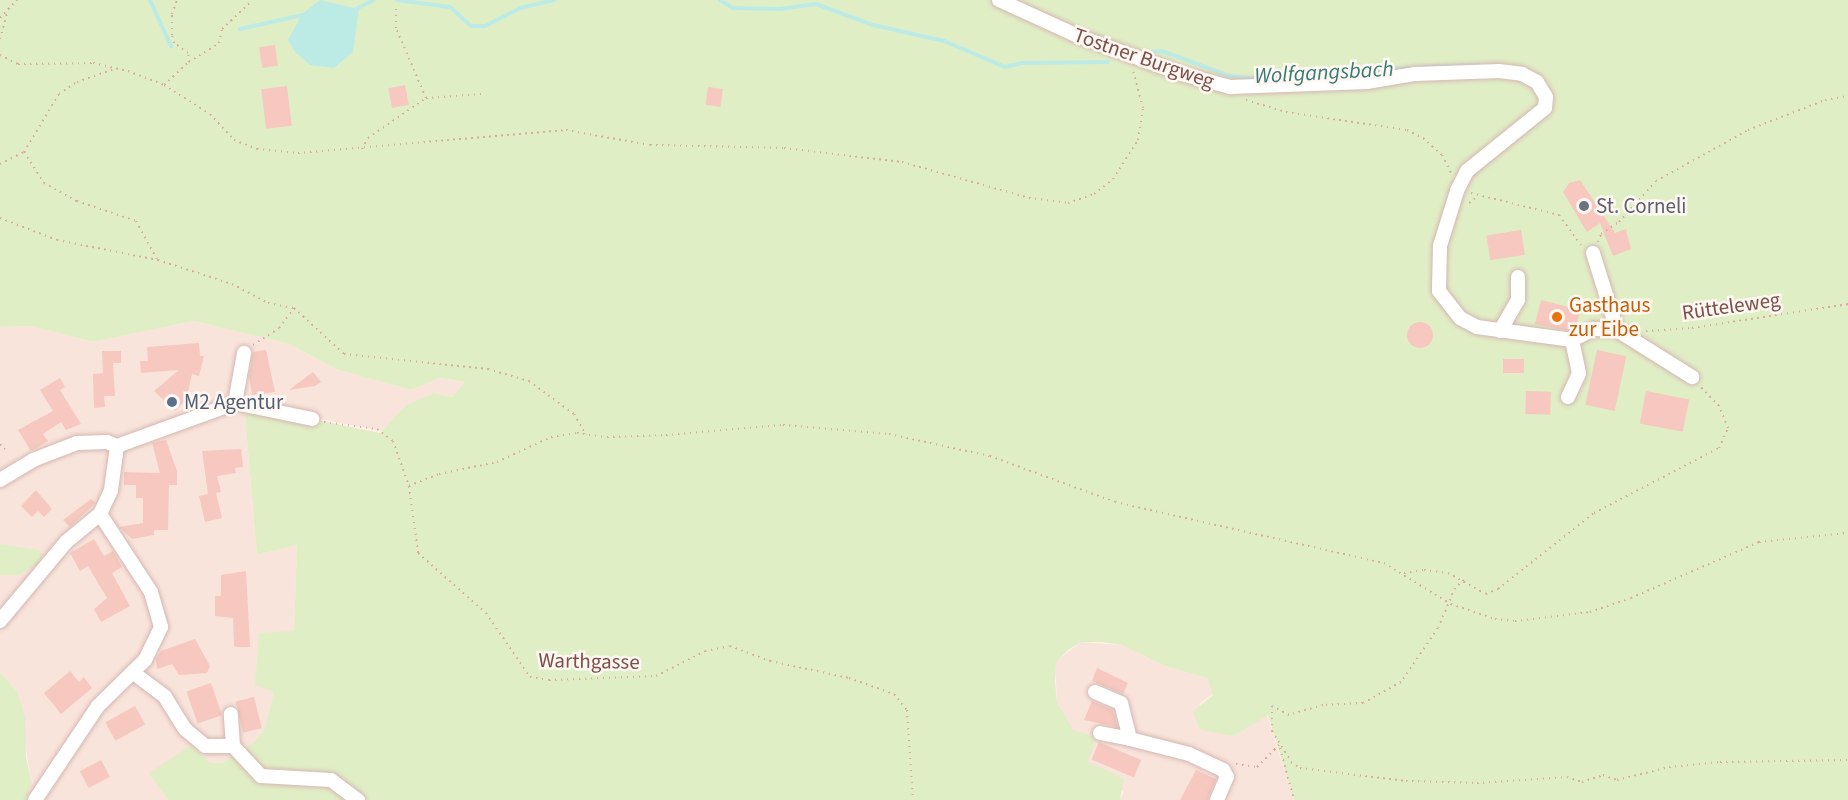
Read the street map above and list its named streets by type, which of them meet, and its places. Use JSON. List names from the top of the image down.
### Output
{
  "streets": {
    "street": ["Tostner Burgweg"],
    "path": ["Rütteleweg", "Warthgasse"]
  },
  "water": ["Wolfgangsbach"],
  "places": ["St. Corneli", "Gasthaus zur Eibe", "M2 Agentur"]
}
